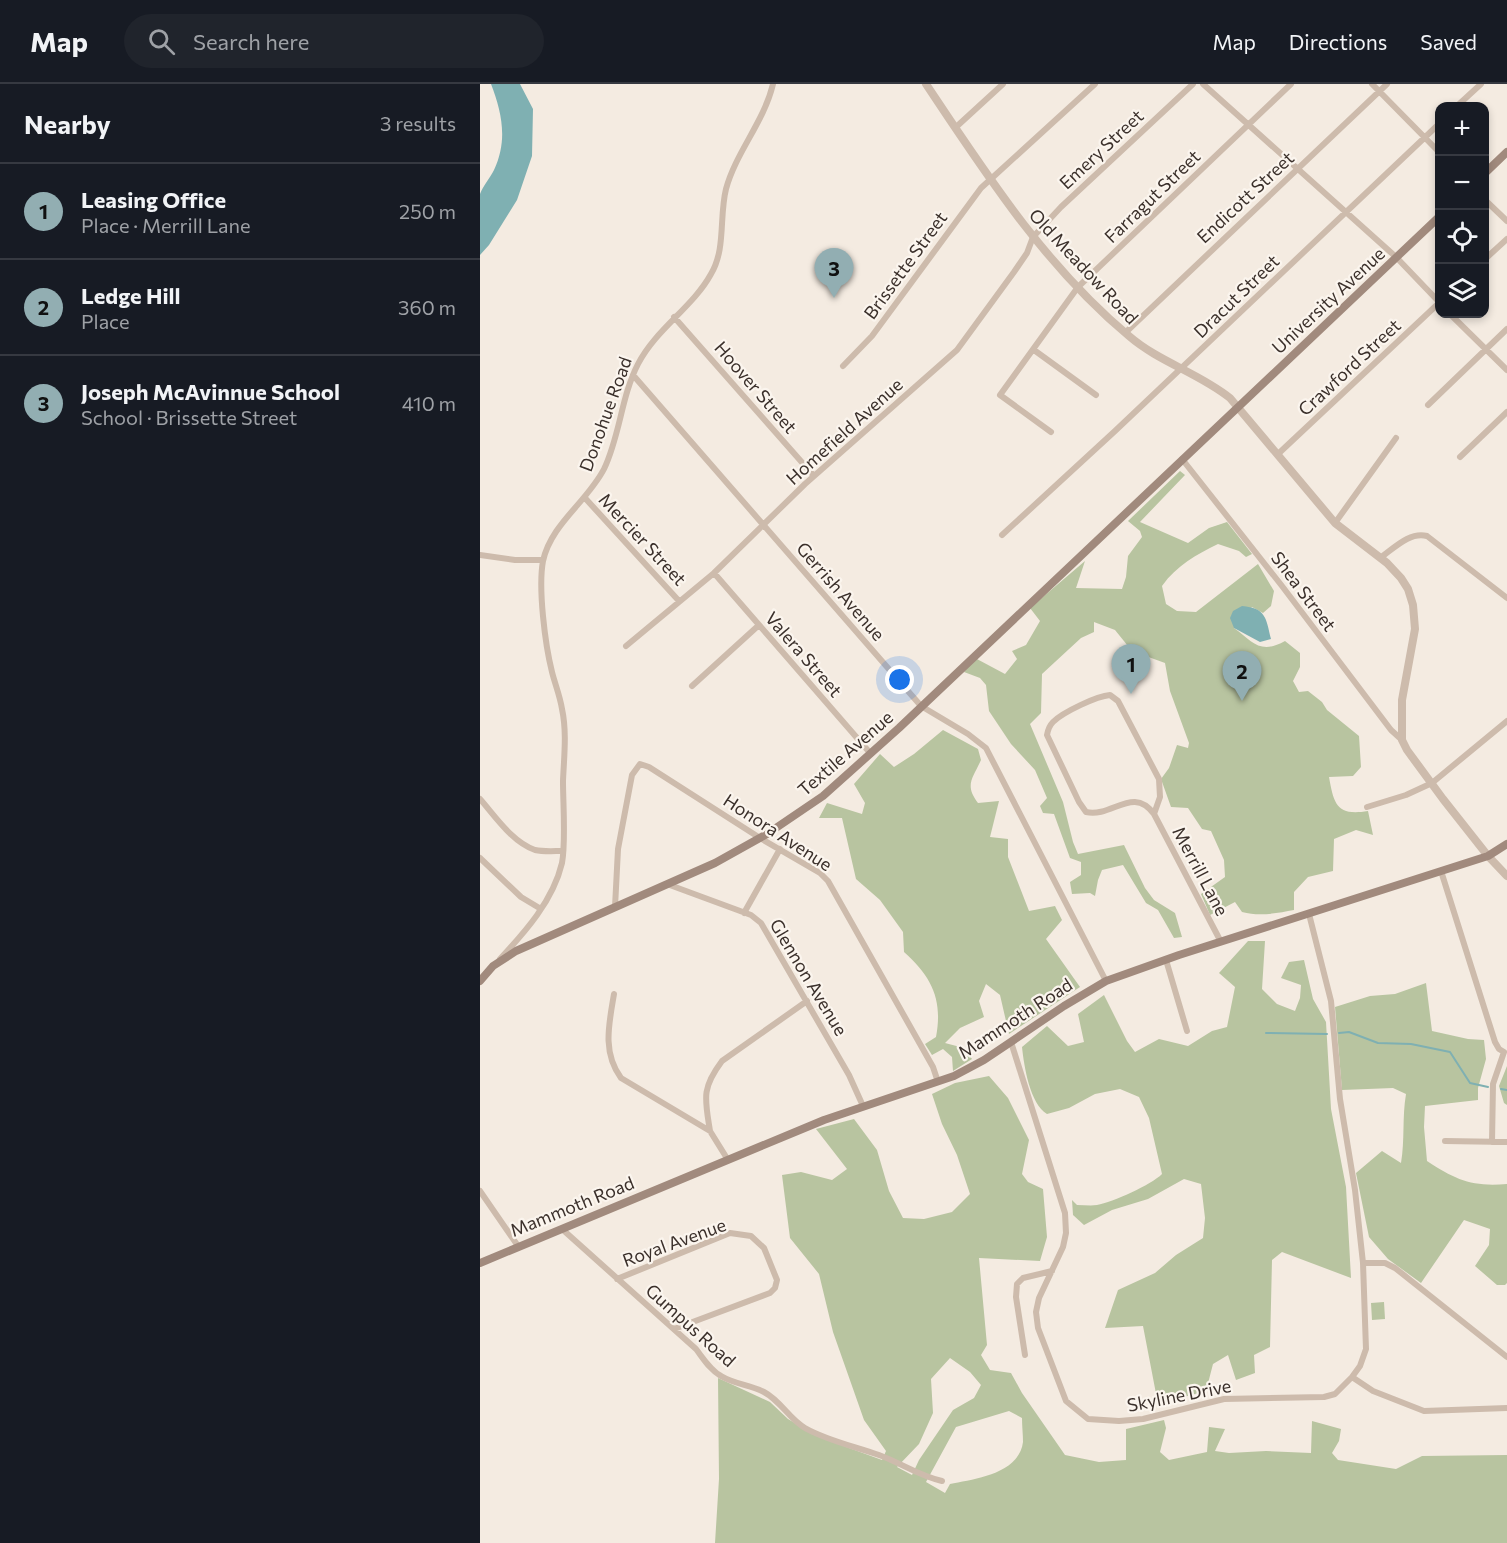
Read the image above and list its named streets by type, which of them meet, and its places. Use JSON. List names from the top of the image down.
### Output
{
  "streets": {
    "main road": ["University Avenue", "Textile Avenue", "Mammoth Road"],
    "street": [
      "Emery Street",
      "Farragut Street",
      "Endicott Street",
      "Brissette Street",
      "Old Meadow Road",
      "Dracut Street",
      "Crawford Street",
      "Hoover Street",
      "Donohue Road",
      "Homefield Avenue",
      "Mercier Street",
      "Gerrish Avenue",
      "Shea Street",
      "Valera Street",
      "Honora Avenue",
      "Merrill Lane",
      "Glennon Avenue",
      "Royal Avenue",
      "Gumpus Road",
      "Skyline Drive"
    ]
  },
  "crossings": [
    ["Emery Street", "Old Meadow Road"],
    ["Emery Street", "Homefield Avenue"],
    ["Farragut Street", "Old Meadow Road"],
    ["Endicott Street", "Old Meadow Road"],
    ["Brissette Street", "Old Meadow Road"],
    ["Old Meadow Road", "Dracut Street"],
    ["Old Meadow Road", "University Avenue"],
    ["Old Meadow Road", "Crawford Street"],
    ["Old Meadow Road", "Homefield Avenue"],
    ["Old Meadow Road", "Shea Street"],
    ["Old Meadow Road", "Textile Avenue"],
    ["University Avenue", "Textile Avenue"],
    ["Hoover Street", "Donohue Road"],
    ["Hoover Street", "Homefield Avenue"],
    ["Donohue Road", "Mercier Street"],
    ["Donohue Road", "Gerrish Avenue"],
    ["Donohue Road", "Textile Avenue"],
    ["Homefield Avenue", "Mercier Street"],
    ["Homefield Avenue", "Gerrish Avenue"],
    ["Homefield Avenue", "Valera Street"],
    ["Gerrish Avenue", "Textile Avenue"],
    ["Gerrish Avenue", "Mammoth Road"],
    ["Shea Street", "Textile Avenue"],
    ["Valera Street", "Textile Avenue"],
    ["Textile Avenue", "Honora Avenue"],
    ["Textile Avenue", "Glennon Avenue"],
    ["Honora Avenue", "Mammoth Road"],
    ["Merrill Lane", "Mammoth Road"],
    ["Glennon Avenue", "Mammoth Road"],
    ["Mammoth Road", "Gumpus Road"],
    ["Mammoth Road", "Skyline Drive"],
    ["Royal Avenue", "Gumpus Road"]
  ],
  "page": {
    "header": "Map",
    "search": "Search here",
    "nav": ["Map", "Directions", "Saved"],
    "heading": ["Nearby", "3 results"],
    "map_buttons": ["+", "−"],
    "list": [
      {
        "mark": "1",
        "name": "Leasing Office",
        "note": "Place · Merrill Lane",
        "value": "250 m"
      },
      {
        "mark": "2",
        "name": "Ledge Hill",
        "note": "Place",
        "value": "360 m"
      },
      {
        "mark": "3",
        "name": "Joseph McAvinnue School",
        "note": "School · Brissette Street",
        "value": "410 m"
      }
    ],
    "pins": ["3", "1", "2"]
  }
}
